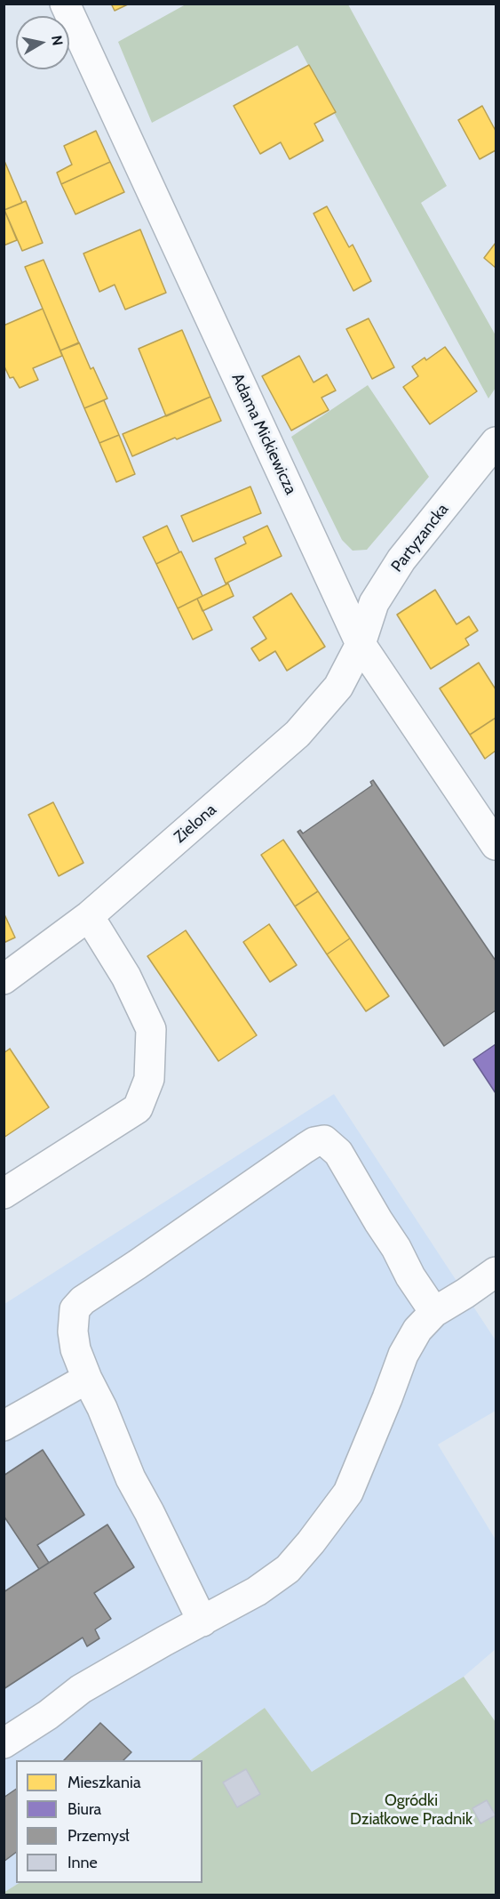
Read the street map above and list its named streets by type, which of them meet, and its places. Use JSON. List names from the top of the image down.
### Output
{
  "streets": {
    "street": ["Adama Mickiewicza", "Partyzancka", "Zielona"]
  },
  "crossings": [
    ["Adama Mickiewicza", "Partyzancka"],
    ["Adama Mickiewicza", "Zielona"],
    ["Partyzancka", "Zielona"]
  ],
  "parks": ["Ogródki Działkowe Pradnik"],
  "legend": [
    "Mieszkania",
    "Biura",
    "Przemysł",
    "Inne"
  ],
  "north": "right"
}
